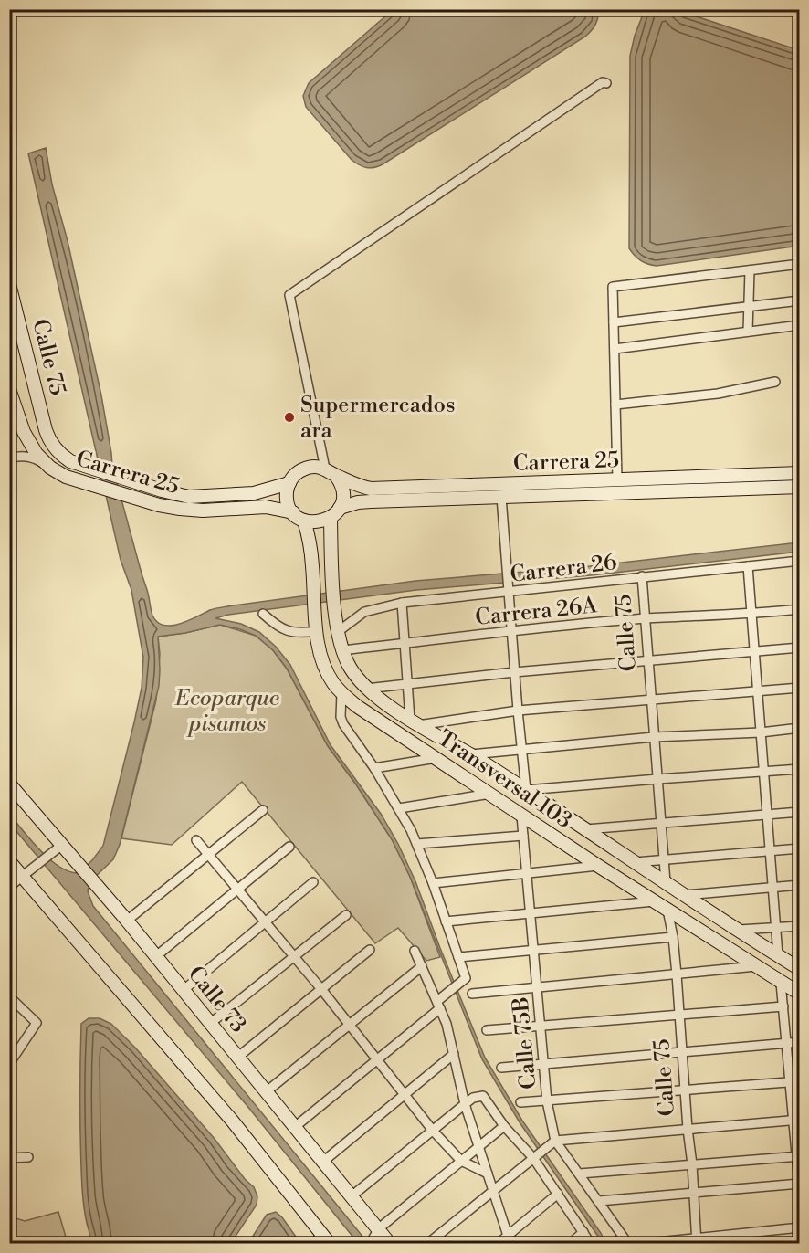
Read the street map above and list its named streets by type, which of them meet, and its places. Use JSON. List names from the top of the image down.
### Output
{
  "streets": {
    "main road": [
      "Calle 75",
      "Carrera 25",
      "Transversal 103",
      "Calle 73"
    ],
    "street": ["Carrera 26", "Carrera 26A", "Calle 75B"]
  },
  "crossings": [
    ["Calle 75", "Carrera 25"],
    ["Calle 75", "Carrera 26"],
    ["Calle 75", "Carrera 26A"],
    ["Calle 75", "Transversal 103"],
    ["Carrera 25", "Transversal 103"],
    ["Carrera 26", "Transversal 103"],
    ["Carrera 26A", "Transversal 103"],
    ["Transversal 103", "Calle 75B"]
  ],
  "parks": ["Ecoparque pisamos"],
  "places": ["Supermercados ara"]
}
